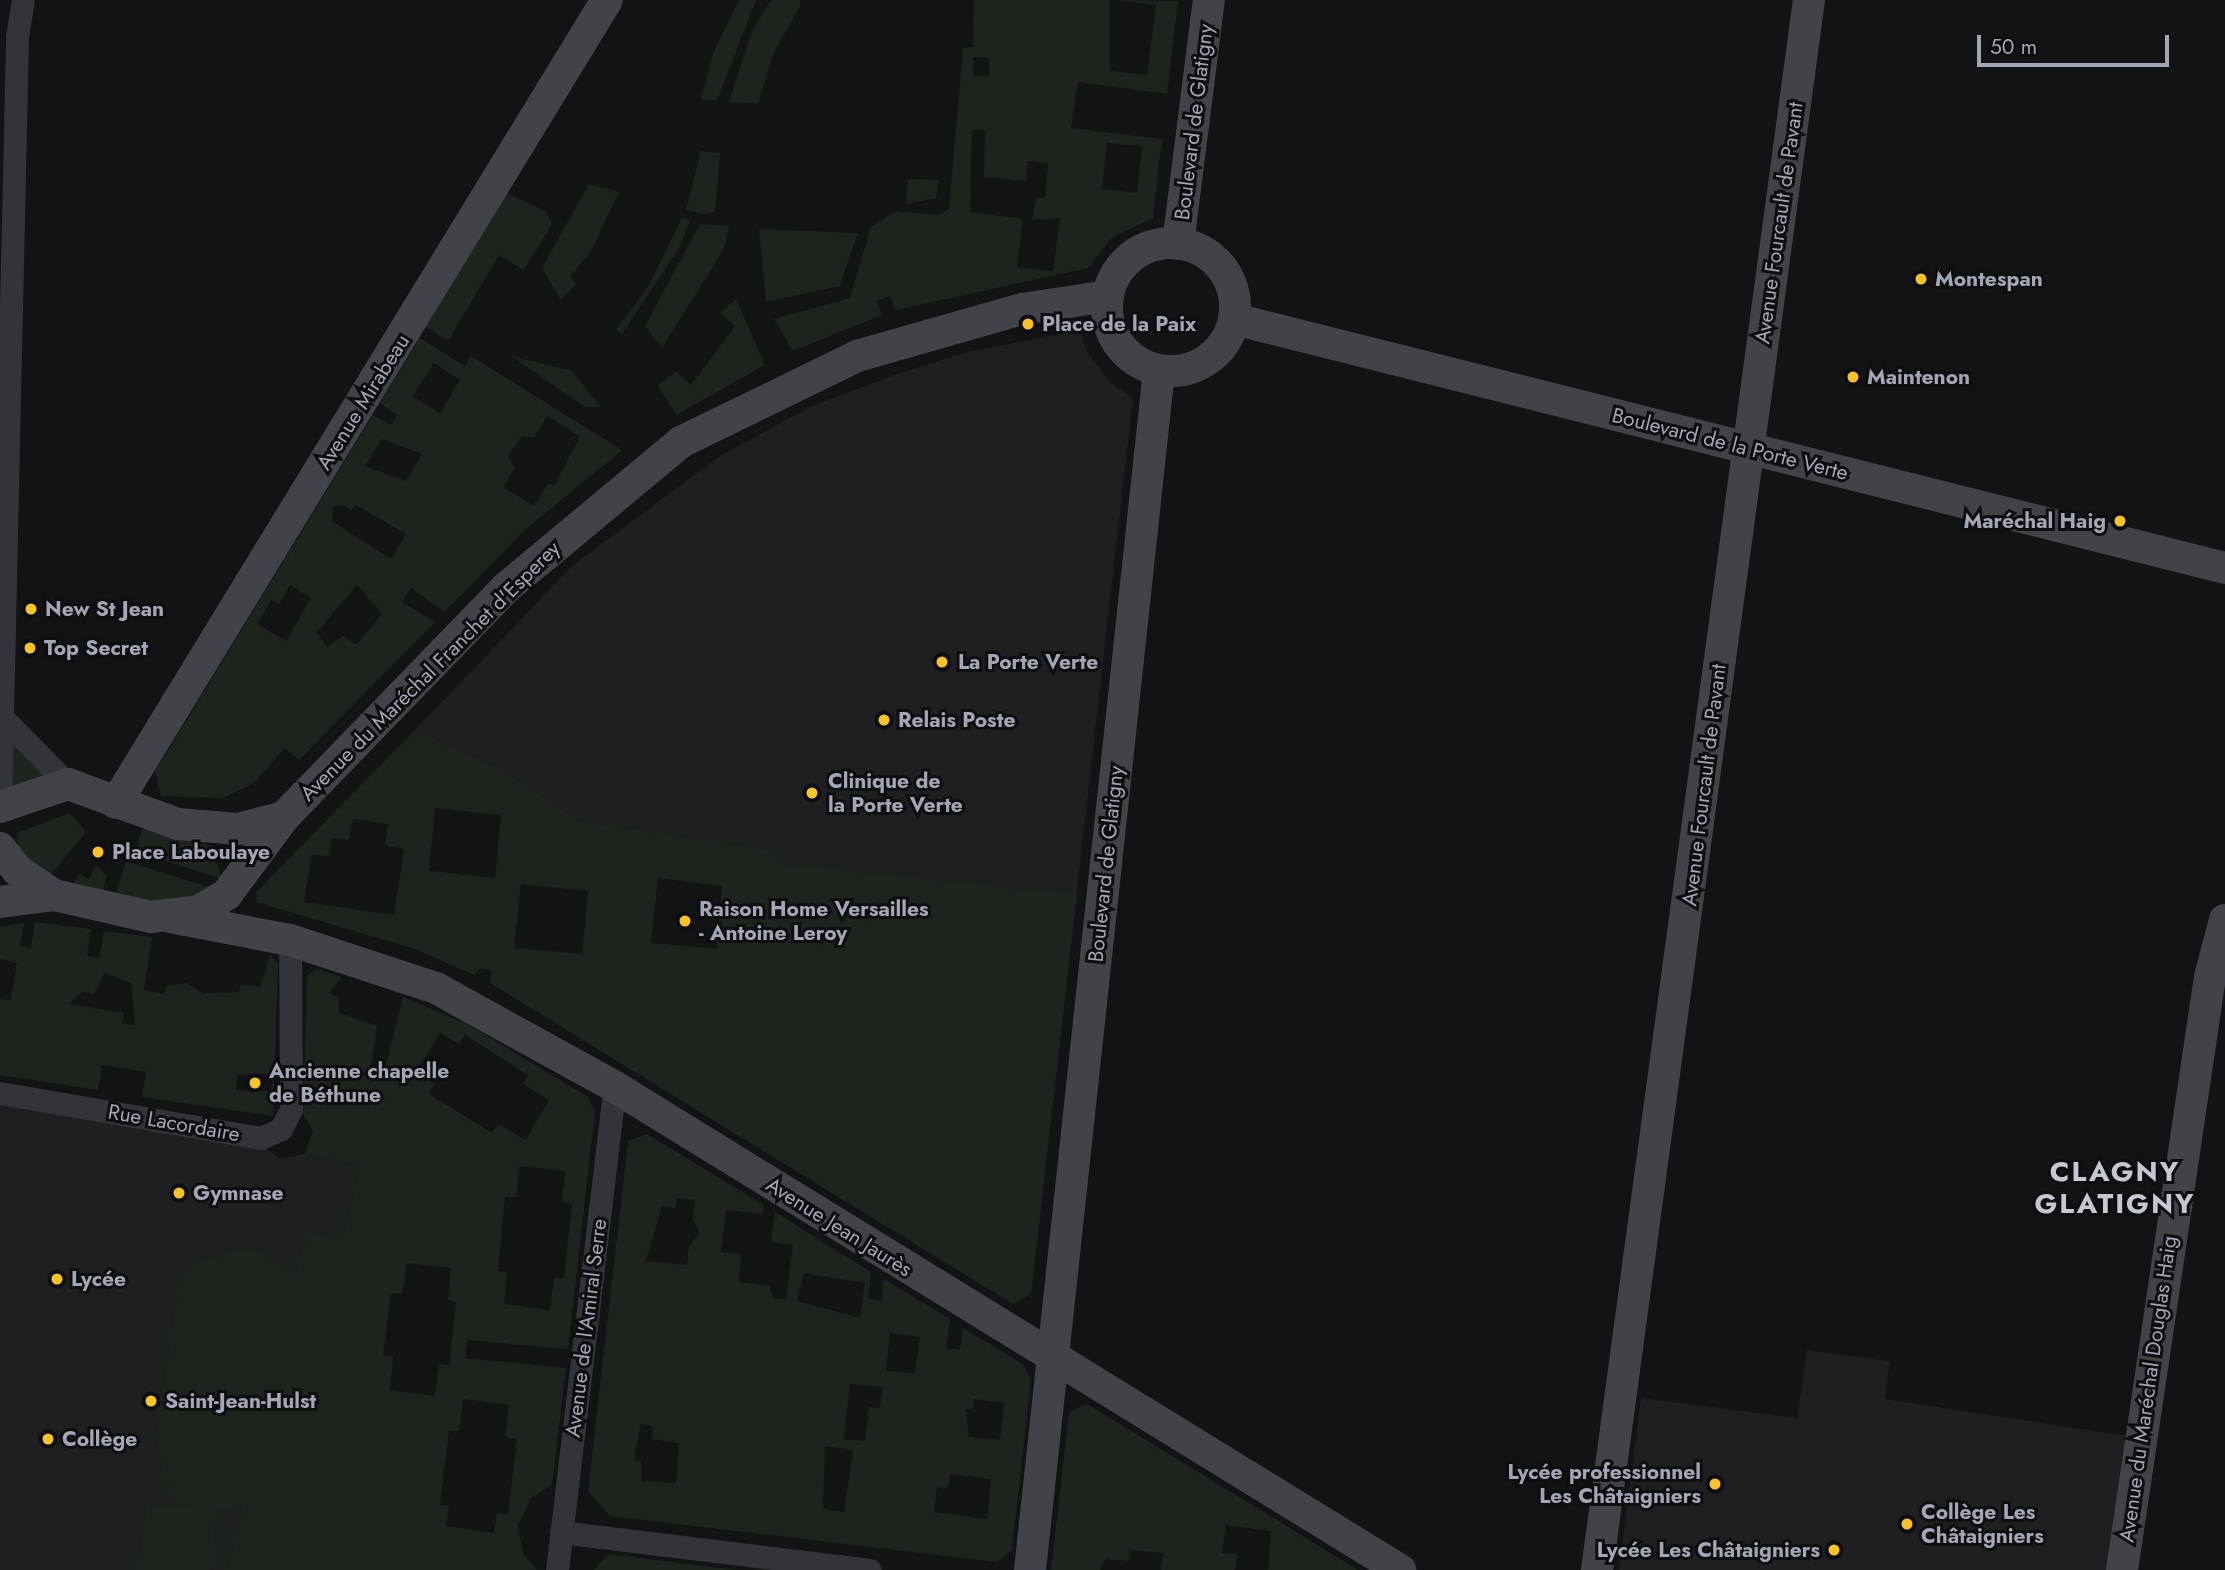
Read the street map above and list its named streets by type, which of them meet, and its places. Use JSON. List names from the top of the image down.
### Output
{
  "streets": {
    "street": [
      "Boulevard de Glatigny",
      "Avenue Fourcault de Pavant",
      "Avenue Mirabeau",
      "Boulevard de la Porte Verte",
      "Avenue du Maréchal Franchet d'Esperey",
      "Rue Lacordaire",
      "Avenue Jean Jaurès",
      "Avenue de l'Amiral Serre",
      "Avenue du Maréchal Douglas Haig"
    ]
  },
  "crossings": [
    ["Boulevard de Glatigny", "Boulevard de la Porte Verte"],
    ["Boulevard de Glatigny", "Avenue du Maréchal Franchet d'Esperey"],
    ["Boulevard de Glatigny", "Avenue Jean Jaurès"],
    ["Avenue Fourcault de Pavant", "Boulevard de la Porte Verte"],
    ["Boulevard de la Porte Verte", "Avenue du Maréchal Franchet d'Esperey"],
    ["Rue Lacordaire", "Avenue Jean Jaurès"],
    ["Avenue Jean Jaurès", "Avenue de l'Amiral Serre"]
  ],
  "districts": ["CLAGNY GLATIGNY"],
  "places": [
    "Montespan",
    "Place de la Paix",
    "Maintenon",
    "Maréchal Haig",
    "New St Jean",
    "Top Secret",
    "La Porte Verte",
    "Relais Poste",
    "Clinique de la Porte Verte",
    "Place Laboulaye",
    "Raison Home Versailles - Antoine Leroy",
    "Ancienne chapelle de Béthune",
    "Gymnase",
    "Lycée",
    "Saint-Jean-Hulst",
    "Collège",
    "Lycée professionnel Les Châtaigniers",
    "Collège Les Châtaigniers",
    "Lycée Les Châtaigniers"
  ],
  "scale_bar": "50 m"
}
